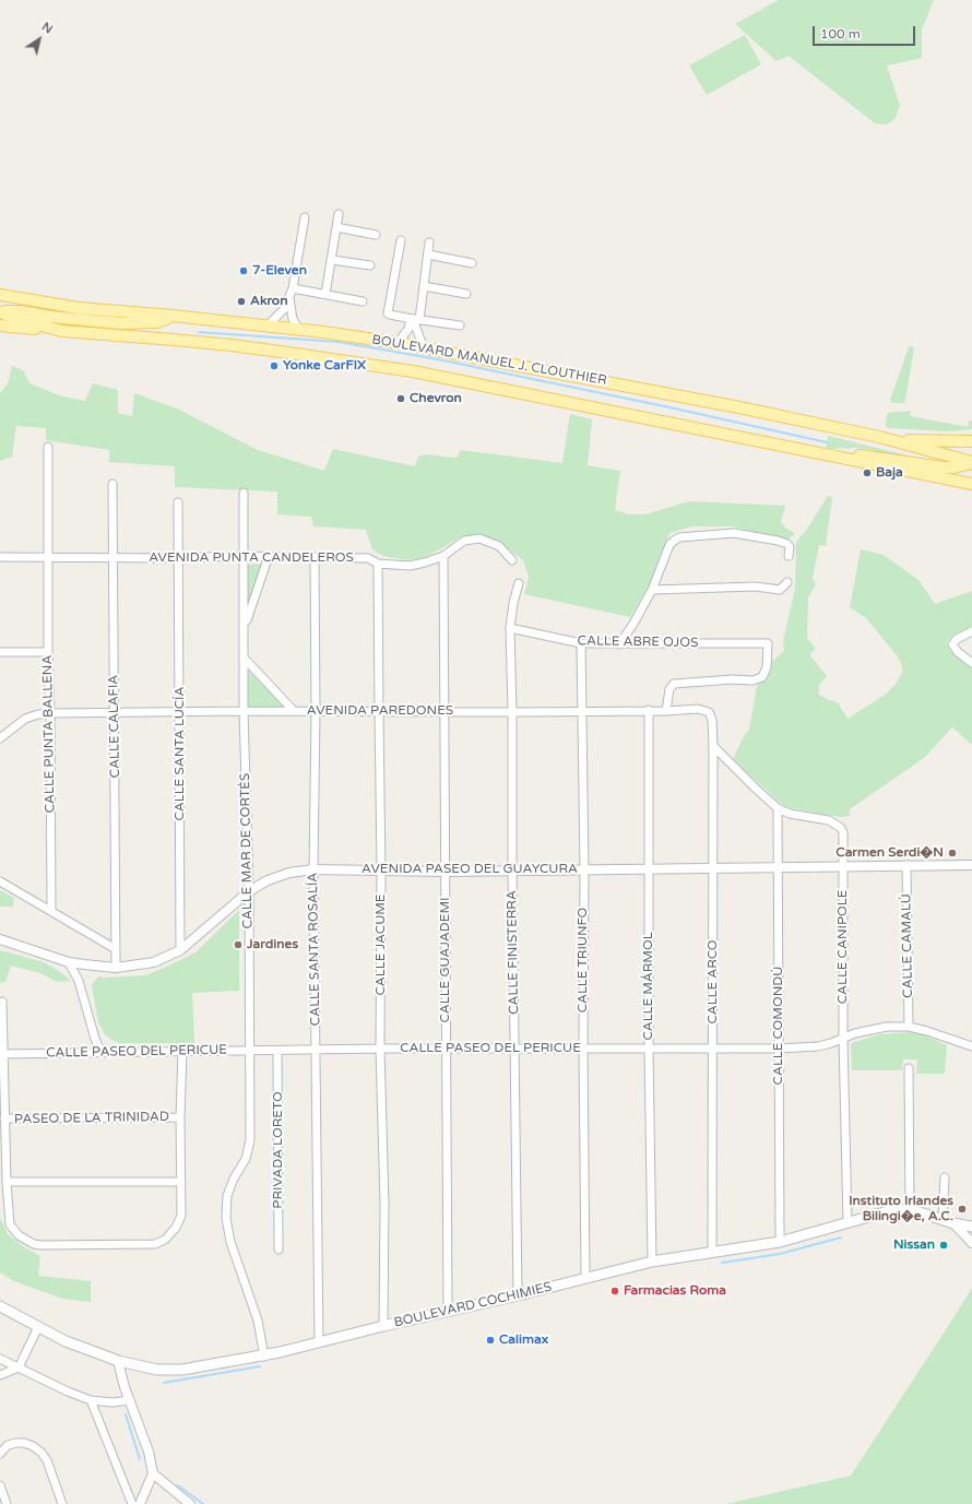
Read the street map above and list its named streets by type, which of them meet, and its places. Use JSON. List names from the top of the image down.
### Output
{
  "streets": {
    "main road": ["BOULEVARD MANUEL J. CLOUTHIER", "BOULEVARD COCHIMIES"],
    "street": [
      "AVENIDA PUNTA CANDELEROS",
      "CALLE ABRE OJOS",
      "AVENIDA PAREDONES",
      "CALLE CALAFIA",
      "CALLE PUNTA BALLENA",
      "CALLE SANTA LUCÍA",
      "CALLE MAR DE CORTÉS",
      "AVENIDA PASEO DEL GUAYCURA",
      "CALLE JACUME",
      "CALLE CAMALÚ",
      "CALLE CANIPOLE",
      "CALLE SANTA ROSALÍA",
      "CALLE FINISTERRA",
      "CALLE GUAJADEMI",
      "CALLE TRIUNFO",
      "CALLE ARCO",
      "CALLE MÁRMOL",
      "CALLE COMONDÚ",
      "CALLE PASEO DEL PERICUE",
      "PASEO DE LA TRINIDAD",
      "PRIVADA LORETO"
    ]
  },
  "crossings": [
    ["AVENIDA PUNTA CANDELEROS", "CALLE CALAFIA"],
    ["AVENIDA PUNTA CANDELEROS", "CALLE PUNTA BALLENA"],
    ["AVENIDA PUNTA CANDELEROS", "CALLE SANTA LUCÍA"],
    ["AVENIDA PUNTA CANDELEROS", "CALLE MAR DE CORTÉS"],
    ["AVENIDA PUNTA CANDELEROS", "CALLE JACUME"],
    ["AVENIDA PUNTA CANDELEROS", "CALLE SANTA ROSALÍA"],
    ["AVENIDA PUNTA CANDELEROS", "CALLE GUAJADEMI"],
    ["CALLE ABRE OJOS", "AVENIDA PAREDONES"],
    ["CALLE ABRE OJOS", "CALLE FINISTERRA"],
    ["CALLE ABRE OJOS", "CALLE TRIUNFO"],
    ["AVENIDA PAREDONES", "CALLE CALAFIA"],
    ["AVENIDA PAREDONES", "CALLE PUNTA BALLENA"],
    ["AVENIDA PAREDONES", "CALLE SANTA LUCÍA"],
    ["AVENIDA PAREDONES", "CALLE MAR DE CORTÉS"],
    ["AVENIDA PAREDONES", "CALLE JACUME"],
    ["AVENIDA PAREDONES", "CALLE SANTA ROSALÍA"],
    ["AVENIDA PAREDONES", "CALLE FINISTERRA"],
    ["AVENIDA PAREDONES", "CALLE GUAJADEMI"],
    ["AVENIDA PAREDONES", "CALLE TRIUNFO"],
    ["AVENIDA PAREDONES", "CALLE ARCO"],
    ["AVENIDA PAREDONES", "CALLE MÁRMOL"],
    ["CALLE CALAFIA", "AVENIDA PASEO DEL GUAYCURA"],
    ["CALLE SANTA LUCÍA", "AVENIDA PASEO DEL GUAYCURA"],
    ["CALLE MAR DE CORTÉS", "AVENIDA PASEO DEL GUAYCURA"],
    ["CALLE MAR DE CORTÉS", "CALLE PASEO DEL PERICUE"],
    ["CALLE MAR DE CORTÉS", "BOULEVARD COCHIMIES"],
    ["AVENIDA PASEO DEL GUAYCURA", "CALLE JACUME"],
    ["AVENIDA PASEO DEL GUAYCURA", "CALLE CAMALÚ"],
    ["AVENIDA PASEO DEL GUAYCURA", "CALLE CANIPOLE"],
    ["AVENIDA PASEO DEL GUAYCURA", "CALLE SANTA ROSALÍA"],
    ["AVENIDA PASEO DEL GUAYCURA", "CALLE FINISTERRA"],
    ["AVENIDA PASEO DEL GUAYCURA", "CALLE GUAJADEMI"],
    ["AVENIDA PASEO DEL GUAYCURA", "CALLE TRIUNFO"],
    ["AVENIDA PASEO DEL GUAYCURA", "CALLE ARCO"],
    ["AVENIDA PASEO DEL GUAYCURA", "CALLE MÁRMOL"],
    ["AVENIDA PASEO DEL GUAYCURA", "CALLE COMONDÚ"],
    ["CALLE JACUME", "CALLE PASEO DEL PERICUE"],
    ["CALLE JACUME", "BOULEVARD COCHIMIES"],
    ["CALLE CAMALÚ", "CALLE PASEO DEL PERICUE"],
    ["CALLE CANIPOLE", "CALLE ARCO"],
    ["CALLE CANIPOLE", "CALLE COMONDÚ"],
    ["CALLE CANIPOLE", "CALLE PASEO DEL PERICUE"],
    ["CALLE CANIPOLE", "BOULEVARD COCHIMIES"],
    ["CALLE SANTA ROSALÍA", "CALLE PASEO DEL PERICUE"],
    ["CALLE SANTA ROSALÍA", "BOULEVARD COCHIMIES"],
    ["CALLE FINISTERRA", "CALLE PASEO DEL PERICUE"],
    ["CALLE FINISTERRA", "BOULEVARD COCHIMIES"],
    ["CALLE GUAJADEMI", "CALLE PASEO DEL PERICUE"],
    ["CALLE GUAJADEMI", "BOULEVARD COCHIMIES"],
    ["CALLE TRIUNFO", "CALLE PASEO DEL PERICUE"],
    ["CALLE TRIUNFO", "BOULEVARD COCHIMIES"],
    ["CALLE ARCO", "CALLE PASEO DEL PERICUE"],
    ["CALLE ARCO", "BOULEVARD COCHIMIES"],
    ["CALLE MÁRMOL", "CALLE PASEO DEL PERICUE"],
    ["CALLE MÁRMOL", "BOULEVARD COCHIMIES"],
    ["CALLE COMONDÚ", "CALLE PASEO DEL PERICUE"],
    ["CALLE COMONDÚ", "BOULEVARD COCHIMIES"],
    ["CALLE PASEO DEL PERICUE", "PRIVADA LORETO"]
  ],
  "places": [
    "7-Eleven",
    "Akron",
    "Yonke CarFIX",
    "Chevron",
    "Baja",
    "Carmen Serdi�N",
    "Jardines",
    "Instituto Irlandes Bilingi�e, A.C.",
    "Nissan",
    "Farmacias Roma",
    "Calimax"
  ],
  "scale_bar": "100 m",
  "north": "top right"
}
